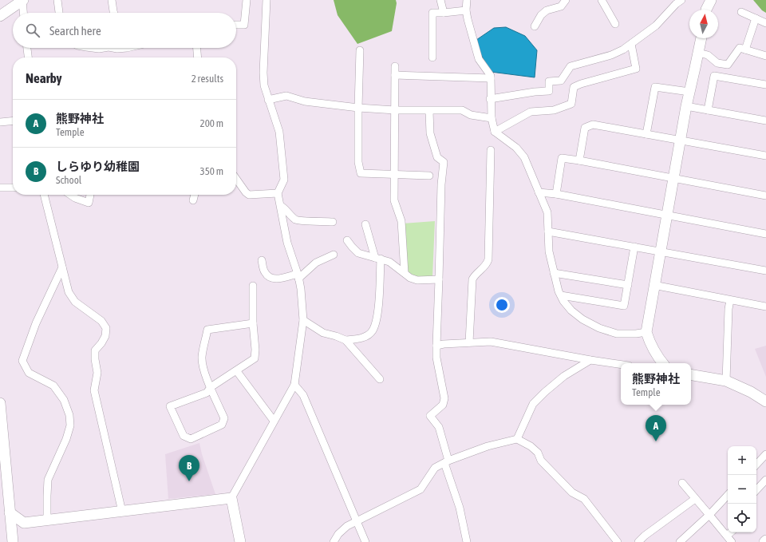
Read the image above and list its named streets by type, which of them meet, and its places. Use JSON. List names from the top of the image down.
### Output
{
  "north": "top",
  "page": {
    "search": "Search here",
    "heading": ["Nearby", "2 results"],
    "list": [
      {
        "mark": "A",
        "name": "熊野神社",
        "note": "Temple",
        "value": "200 m"
      },
      {
        "mark": "B",
        "name": "しらゆり幼稚園",
        "note": "School",
        "value": "350 m"
      }
    ],
    "popup": ["熊野神社", "Temple"],
    "pins": ["A", "B"],
    "map_buttons": ["+", "−"]
  }
}
